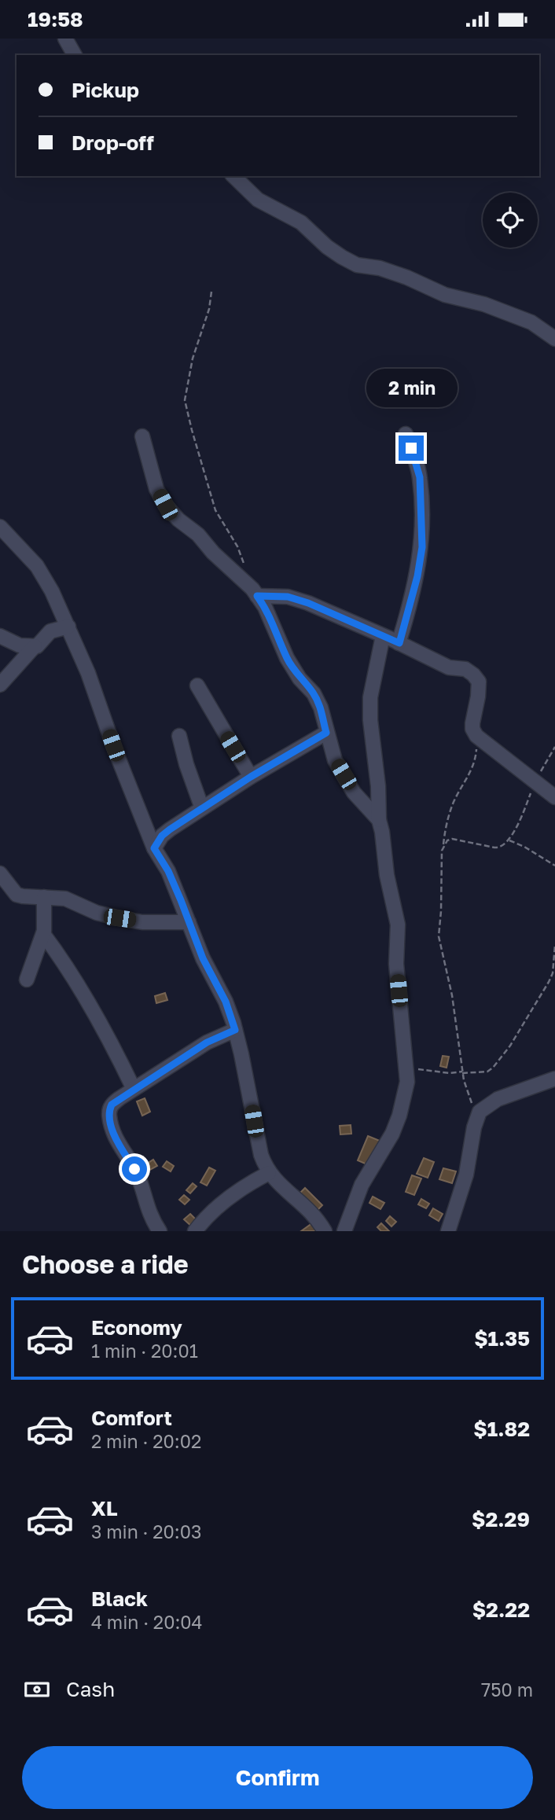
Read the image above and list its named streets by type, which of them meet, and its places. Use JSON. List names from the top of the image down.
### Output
{
  "page": {
    "status": "19:58",
    "banner": ["Pickup", "Drop-off"],
    "bubble": "2 min",
    "heading": "Choose a ride",
    "list": [
      {
        "name": "Economy",
        "note": "1 min · 20:01",
        "value": "$1.35"
      },
      {
        "name": "Comfort",
        "note": "2 min · 20:02",
        "value": "$1.82"
      },
      {
        "name": "XL",
        "note": "3 min · 20:03",
        "value": "$2.29"
      },
      {
        "name": "Black",
        "note": "4 min · 20:04",
        "value": "$2.22"
      }
    ],
    "pay": ["Cash", "750 m"],
    "buttons": "Confirm"
  }
}
